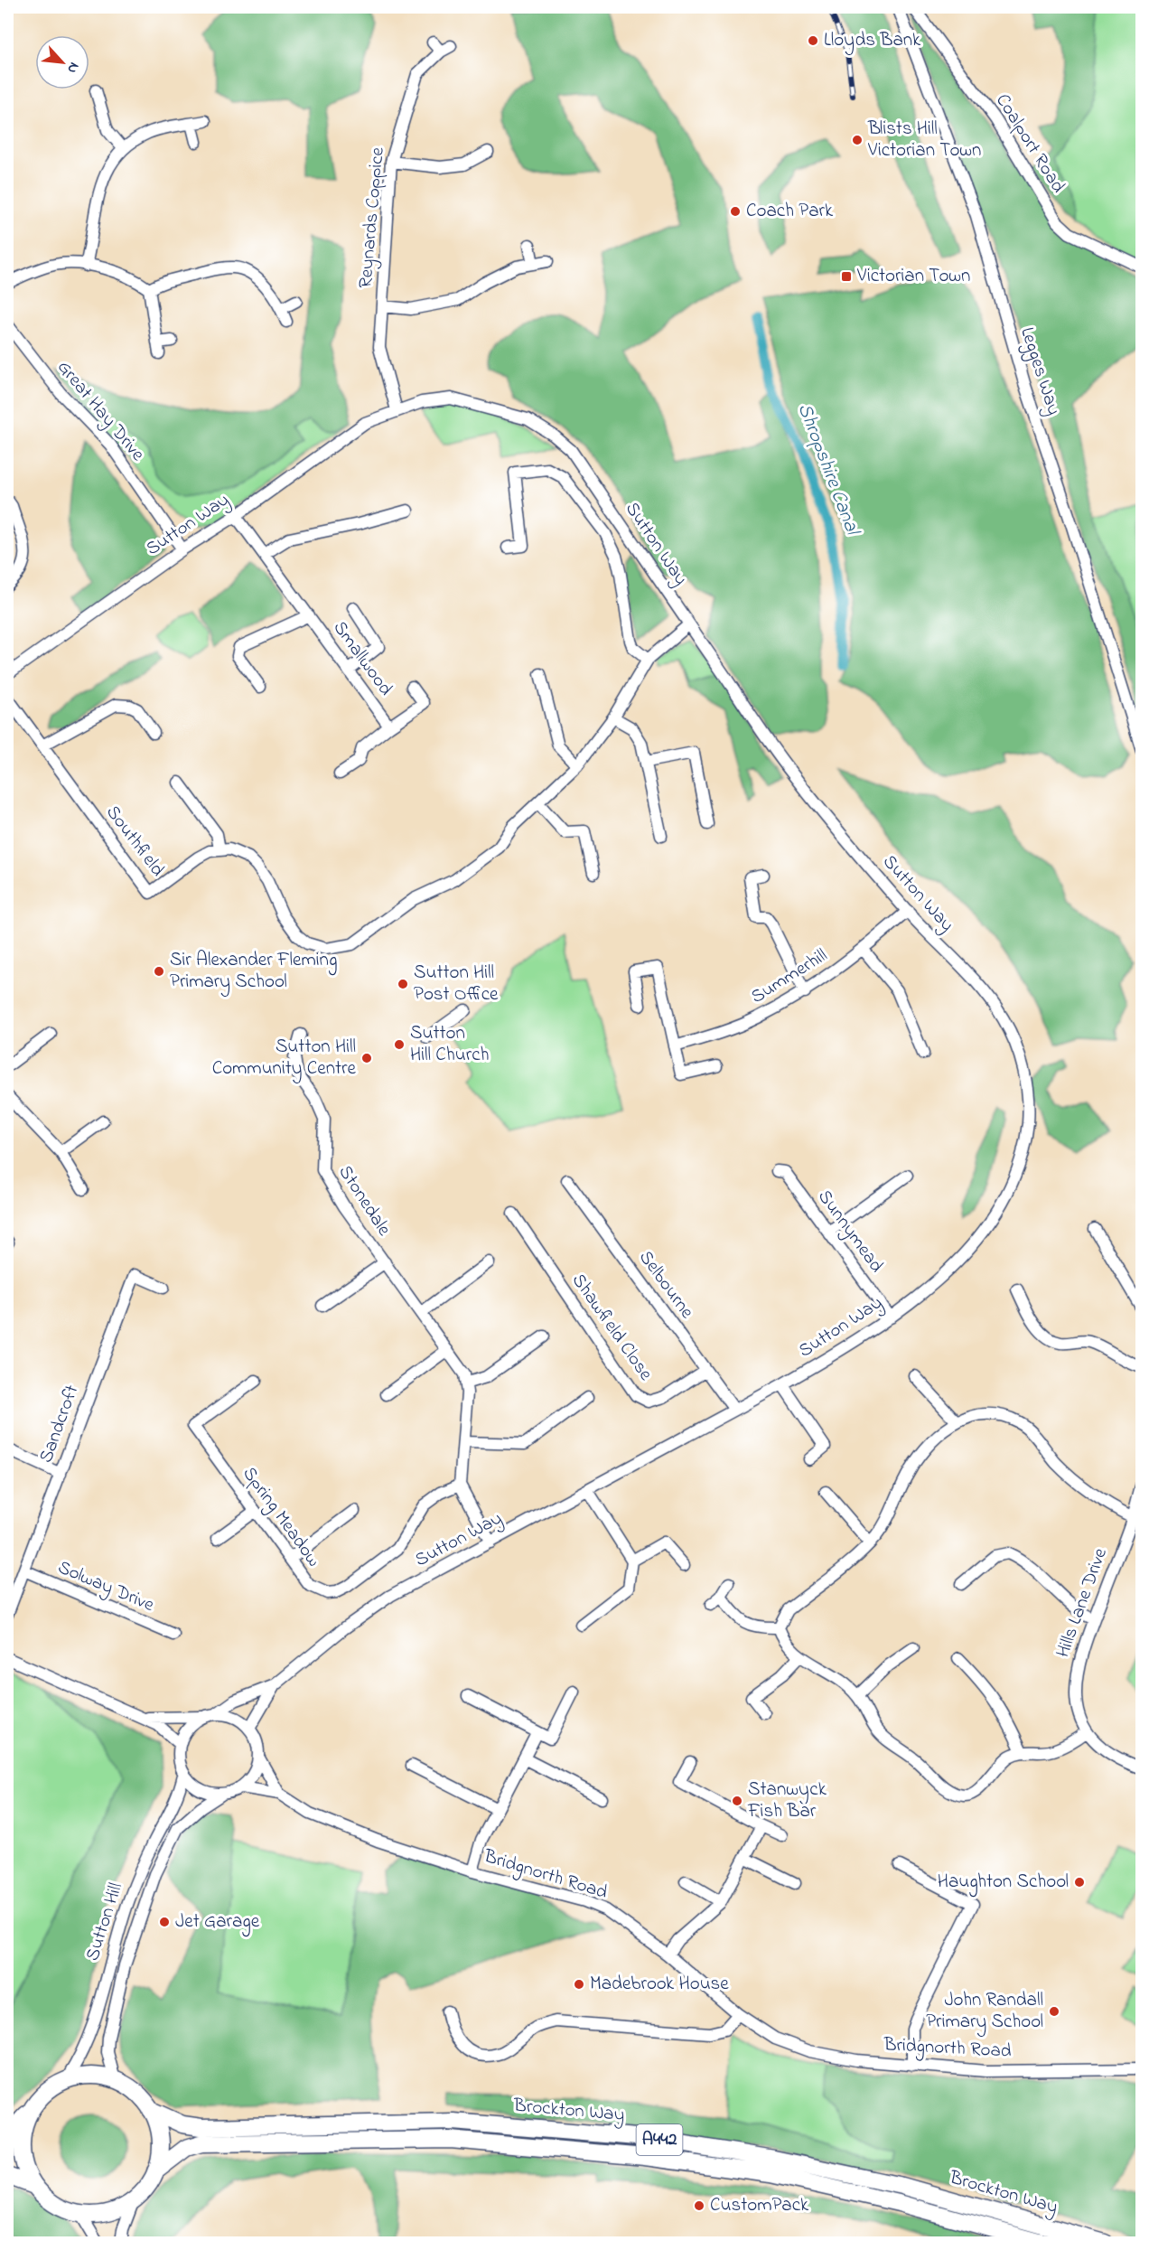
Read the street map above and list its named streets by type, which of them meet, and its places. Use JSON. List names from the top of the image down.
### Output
{
  "streets": {
    "highway": ["Brockton Way", "A442"],
    "street": [
      "Coalport Road",
      "Reynards Coppice",
      "Legges Way",
      "Great Hay Drive",
      "Sutton Way",
      "Smallwood",
      "Southfield",
      "Summerhill",
      "Stonedale",
      "Sunnymead",
      "Selbourne",
      "Shawfield Close",
      "Sandcroft",
      "Spring Meadow",
      "Solway Drive",
      "Hills Lane Drive",
      "Bridgnorth Road",
      "Sutton Hill"
    ]
  },
  "crossings": [
    ["Reynards Coppice", "Sutton Way"],
    ["Great Hay Drive", "Sutton Way"],
    ["Sutton Way", "Smallwood"],
    ["Sutton Way", "Summerhill"],
    ["Sutton Way", "Sunnymead"],
    ["Sutton Way", "Selbourne"],
    ["Sutton Way", "Bridgnorth Road"],
    ["Sutton Way", "Sutton Hill"],
    ["Selbourne", "Shawfield Close"],
    ["Sandcroft", "Solway Drive"],
    ["Bridgnorth Road", "Sutton Hill"],
    ["Sutton Hill", "Brockton Way"]
  ],
  "water": ["Shropshire Canal"],
  "places": {
    "other": [
      "Lloyds Bank",
      "Blists Hill Victorian Town",
      "Coach Park",
      "Sir Alexander Fleming Primary School",
      "Sutton Hill Post Office",
      "Sutton Hill Church",
      "Sutton Hill Community Centre",
      "Stanwyck Fish Bar",
      "Haughton School",
      "Jet Garage",
      "Madebrook House",
      "John Randall Primary School",
      "CustomPack"
    ],
    "transit": ["Victorian Town"]
  },
  "north": "bottom right"
}
